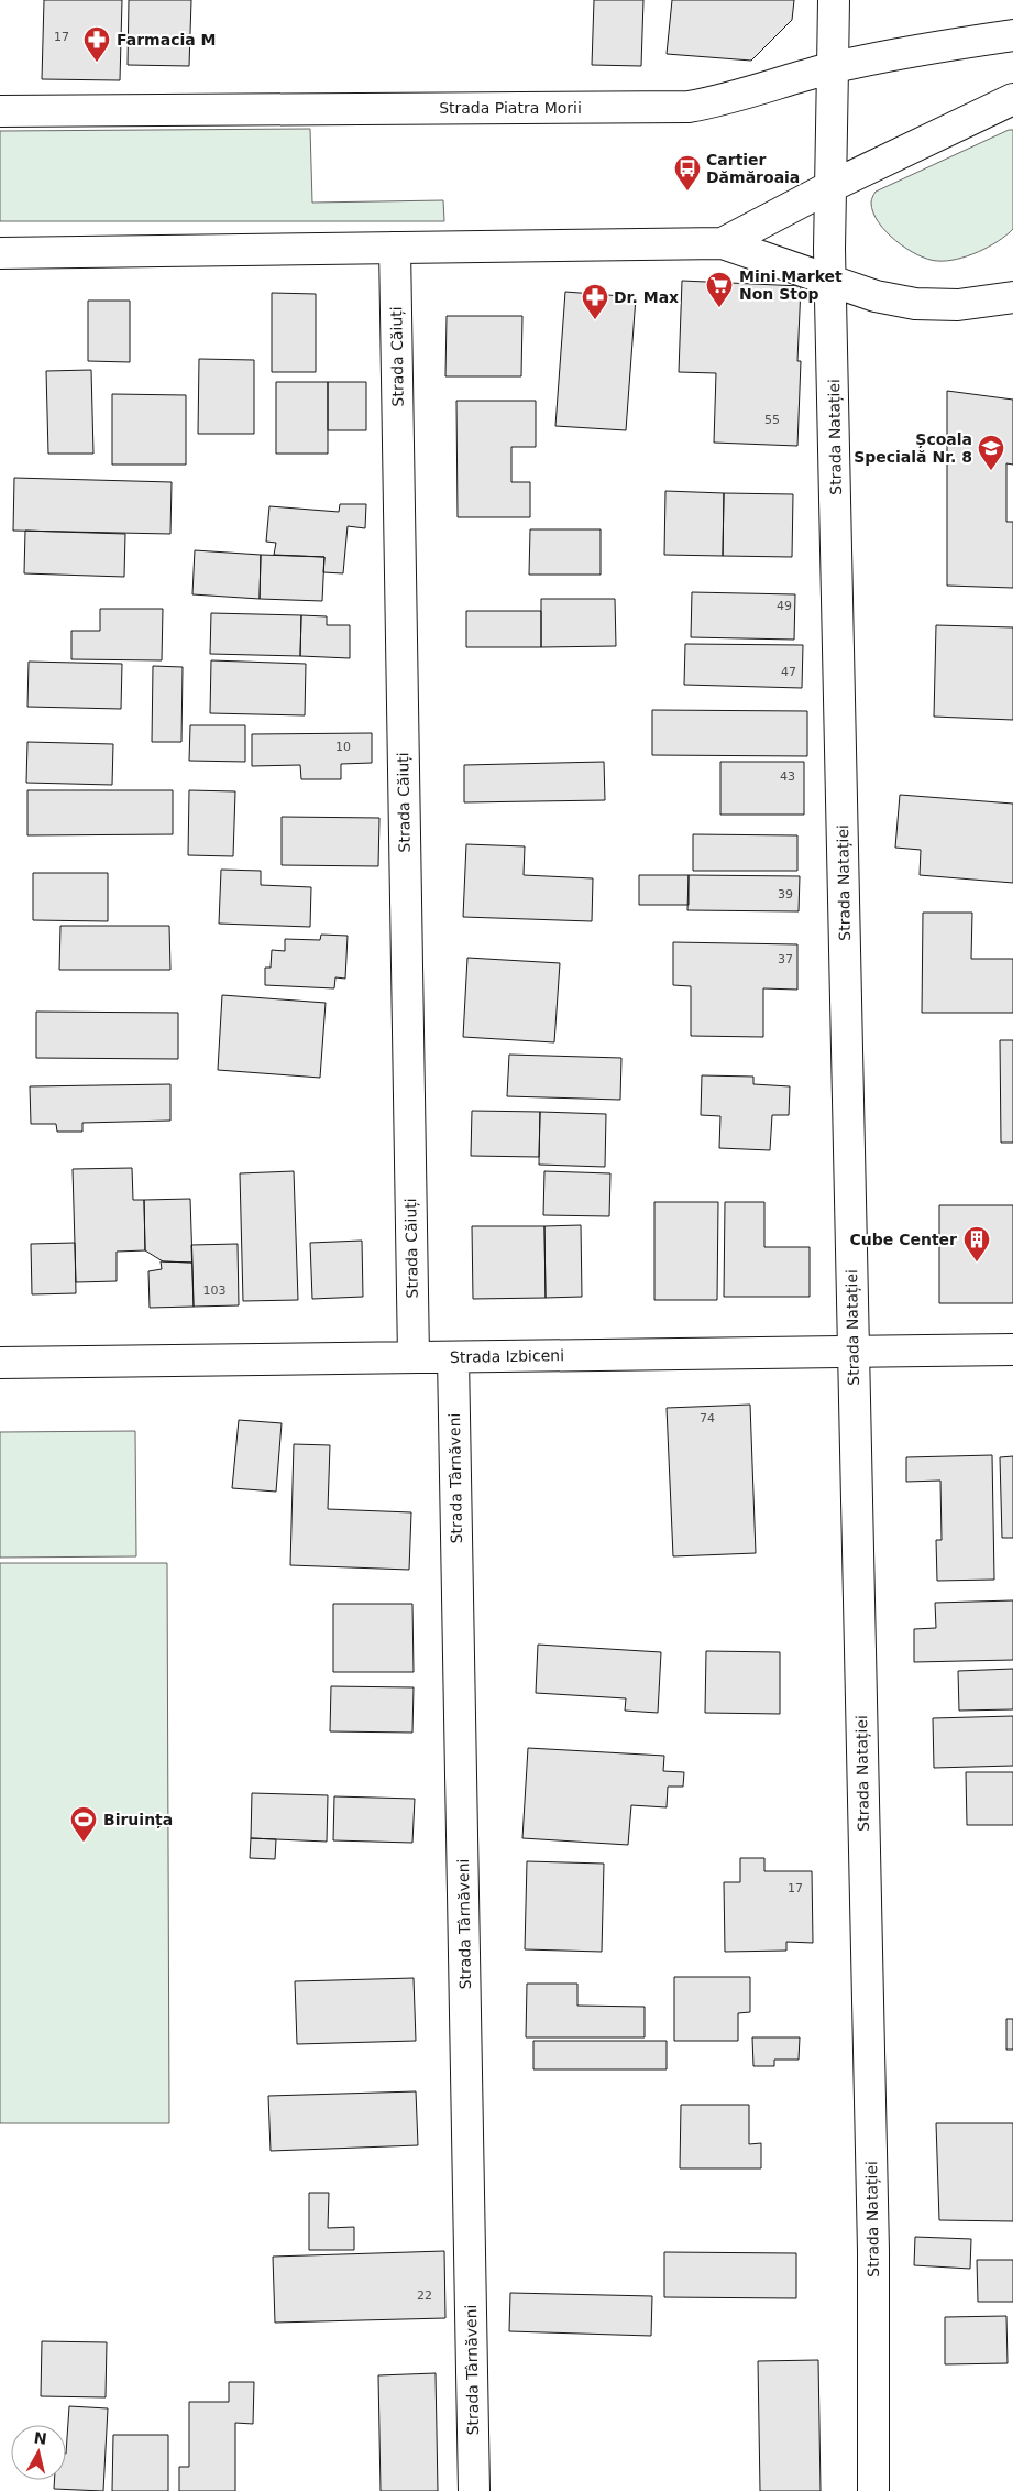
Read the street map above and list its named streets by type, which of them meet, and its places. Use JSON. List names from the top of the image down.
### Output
{
  "streets": {
    "street": [
      "Strada Piatra Morii",
      "Strada Căiuți",
      "Strada Natației",
      "Strada Izbiceni",
      "Strada Târnăveni"
    ]
  },
  "crossings": [
    ["Strada Piatra Morii", "Strada Natației"],
    ["Strada Căiuți", "Strada Izbiceni"],
    ["Strada Natației", "Strada Izbiceni"],
    ["Strada Izbiceni", "Strada Târnăveni"]
  ],
  "places": {
    "pharmacy": ["Farmacia M", "Dr. Max"],
    "bus stop": ["Cartier Dămăroaia"],
    "supermarket": ["Mini Market Non Stop"],
    "school or university": ["Școala Specială Nr. 8"],
    "building": ["Cube Center"],
    "sports": ["Biruința"]
  },
  "house_numbers": [
    "17",
    "55",
    "49",
    "47",
    "10",
    "43",
    "39",
    "37",
    "103",
    "74",
    "17",
    "22"
  ],
  "north": "top"
}
